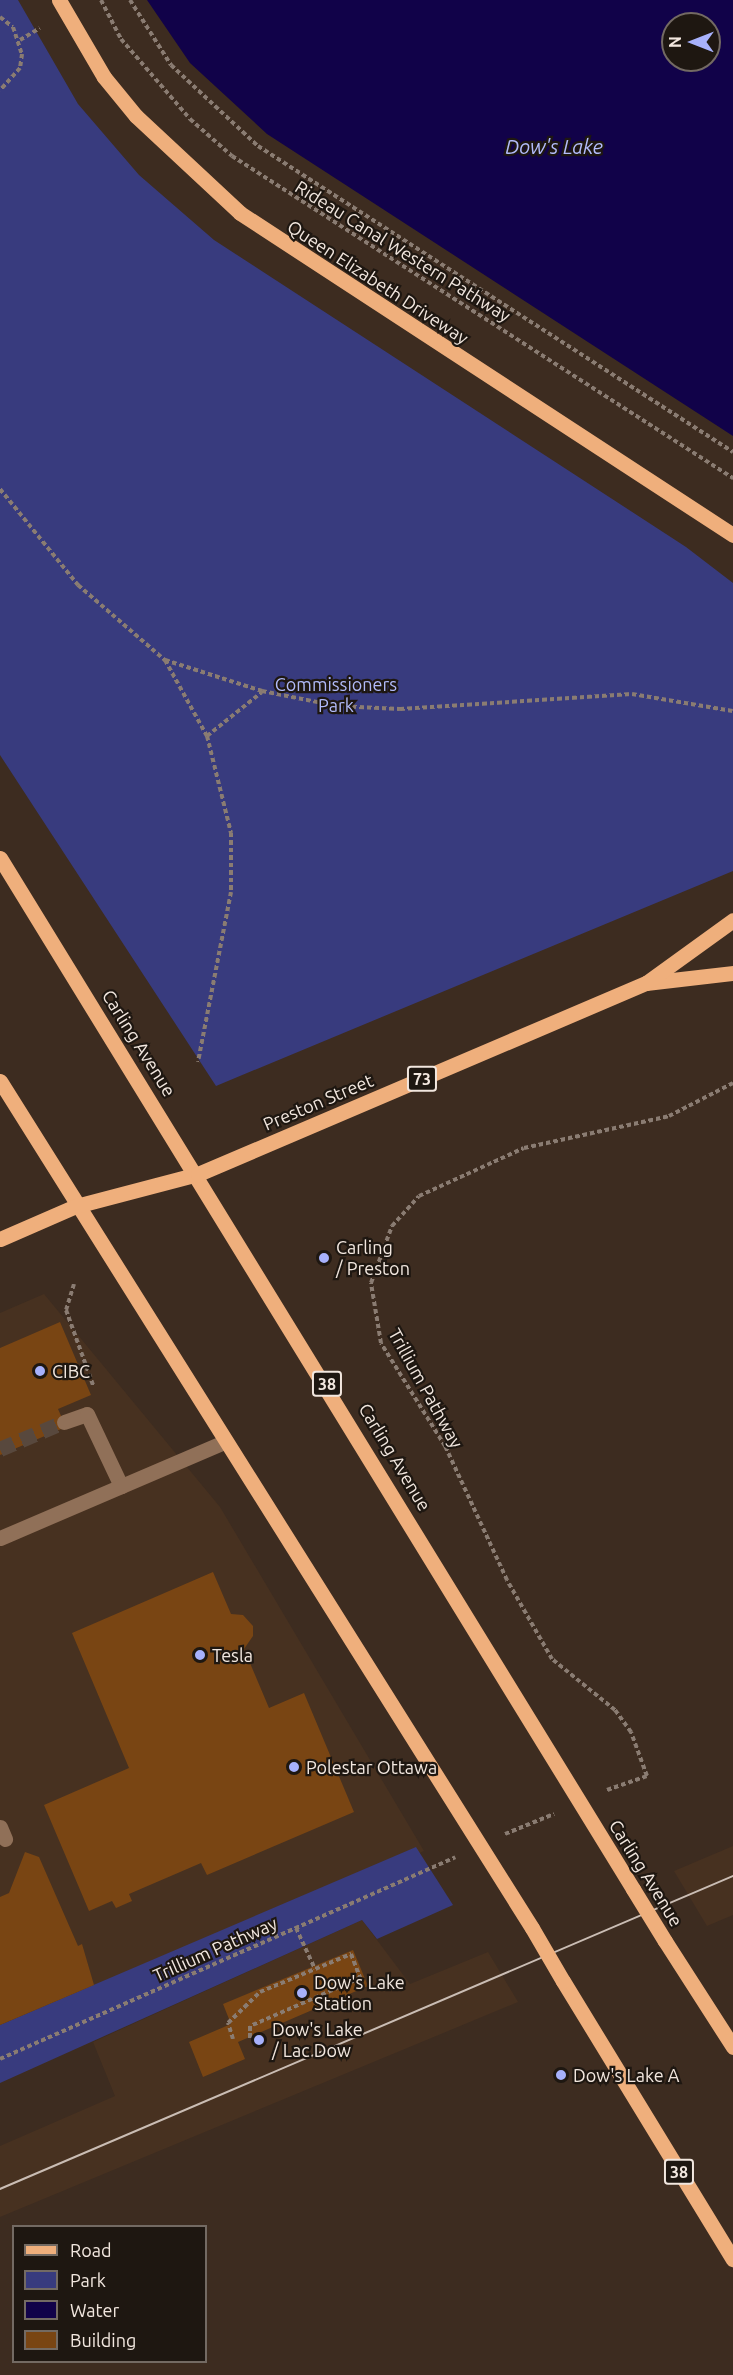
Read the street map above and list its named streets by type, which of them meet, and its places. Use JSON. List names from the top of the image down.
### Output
{
  "streets": {
    "main road": [
      "Queen Elizabeth Driveway",
      "Carling Avenue",
      "73",
      "Preston Street",
      "38"
    ],
    "path": ["Rideau Canal Western Pathway", "Trillium Pathway"]
  },
  "crossings": [
    ["Carling Avenue", "Preston Street"],
    ["Preston Street", "38"]
  ],
  "water": ["Dow's Lake"],
  "parks": ["Commissioners Park"],
  "places": [
    "Carling / Preston",
    "CIBC",
    "Tesla",
    "Polestar Ottawa",
    "Dow's Lake Station",
    "Dow's Lake / Lac Dow",
    "Dow's Lake A"
  ],
  "legend": [
    "Road",
    "Park",
    "Water",
    "Building"
  ],
  "north": "left"
}
